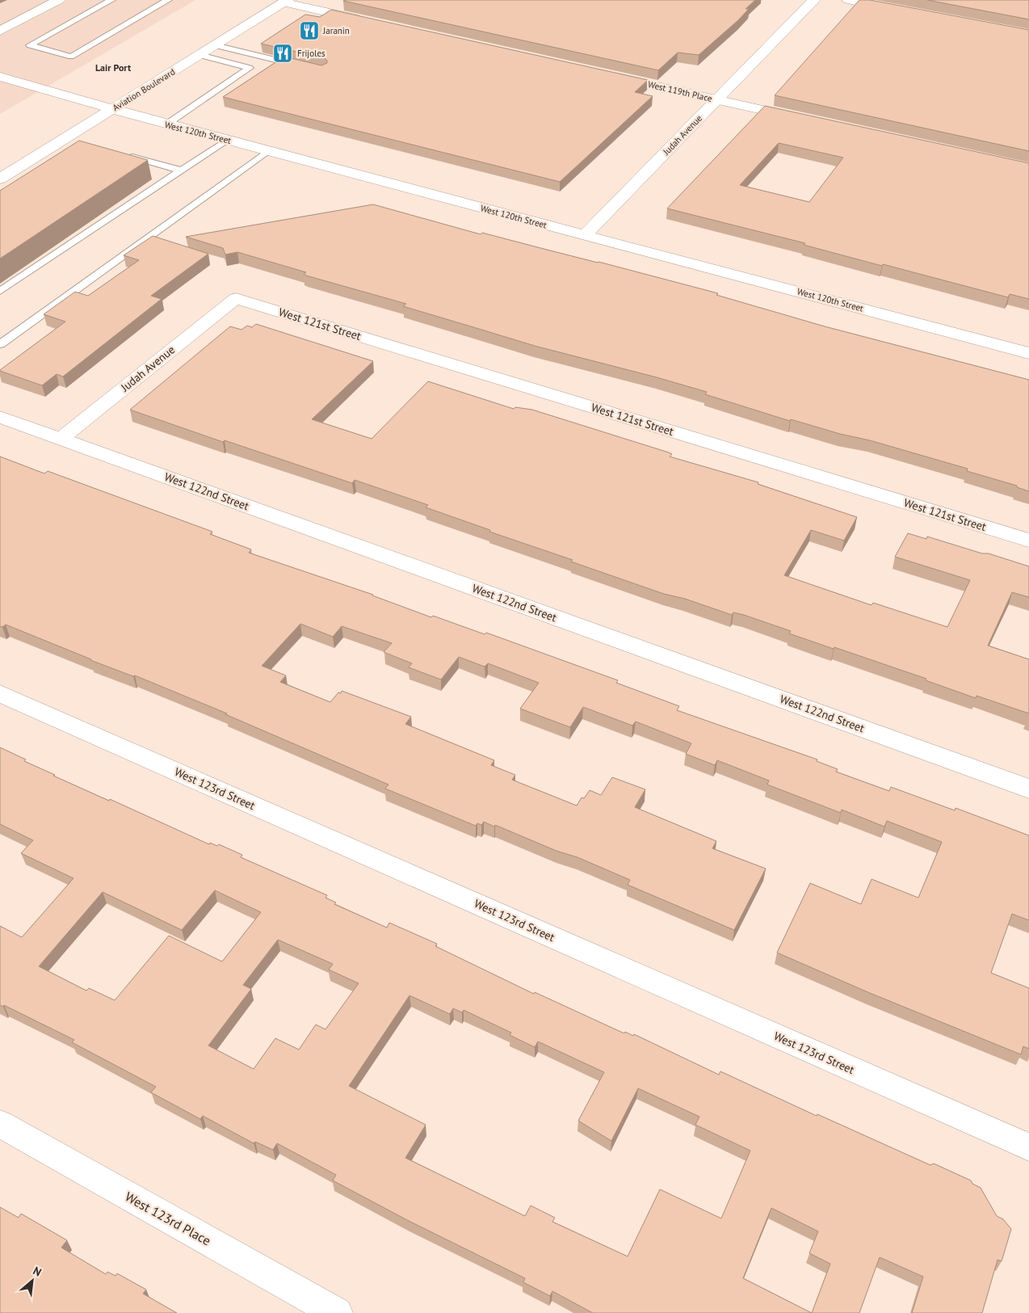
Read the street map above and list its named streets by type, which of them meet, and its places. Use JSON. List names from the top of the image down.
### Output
{
  "streets": {
    "street": [
      "Aviation Boulevard",
      "West 119th Place",
      "West 120th Street",
      "Judah Avenue",
      "West 121st Street",
      "West 122nd Street",
      "West 123rd Street",
      "West 123rd Place"
    ]
  },
  "crossings": [
    ["Aviation Boulevard", "West 120th Street"],
    ["West 119th Place", "Judah Avenue"],
    ["West 120th Street", "Judah Avenue"],
    ["Judah Avenue", "West 121st Street"],
    ["Judah Avenue", "West 122nd Street"]
  ],
  "districts": ["Lair Port"],
  "places": {
    "restaurant": ["Jaranin", "Frijoles"]
  },
  "north": "top right"
}
